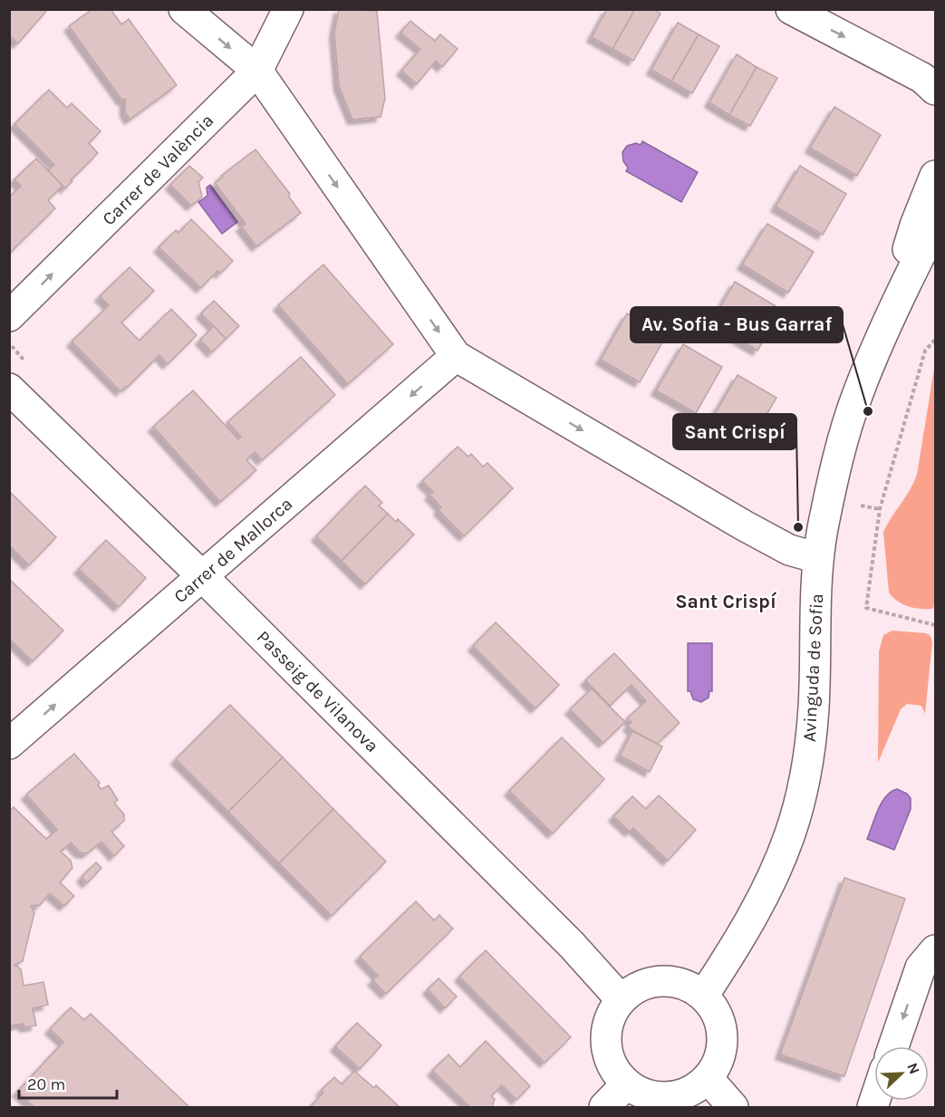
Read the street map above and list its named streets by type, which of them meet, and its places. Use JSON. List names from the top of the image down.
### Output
{
  "streets": {
    "street": [
      "Carrer de València",
      "Carrer de Mallorca",
      "Avinguda de Sofia",
      "Passeig de Vilanova"
    ]
  },
  "crossings": [
    ["Carrer de Mallorca", "Passeig de Vilanova"],
    ["Avinguda de Sofia", "Passeig de Vilanova"]
  ],
  "one_way": ["Carrer de València"],
  "districts": ["Sant Crispí"],
  "places": ["Av. Sofia - Bus Garraf", "Sant Crispí"],
  "scale_bar": "20 m",
  "north": "top right"
}
